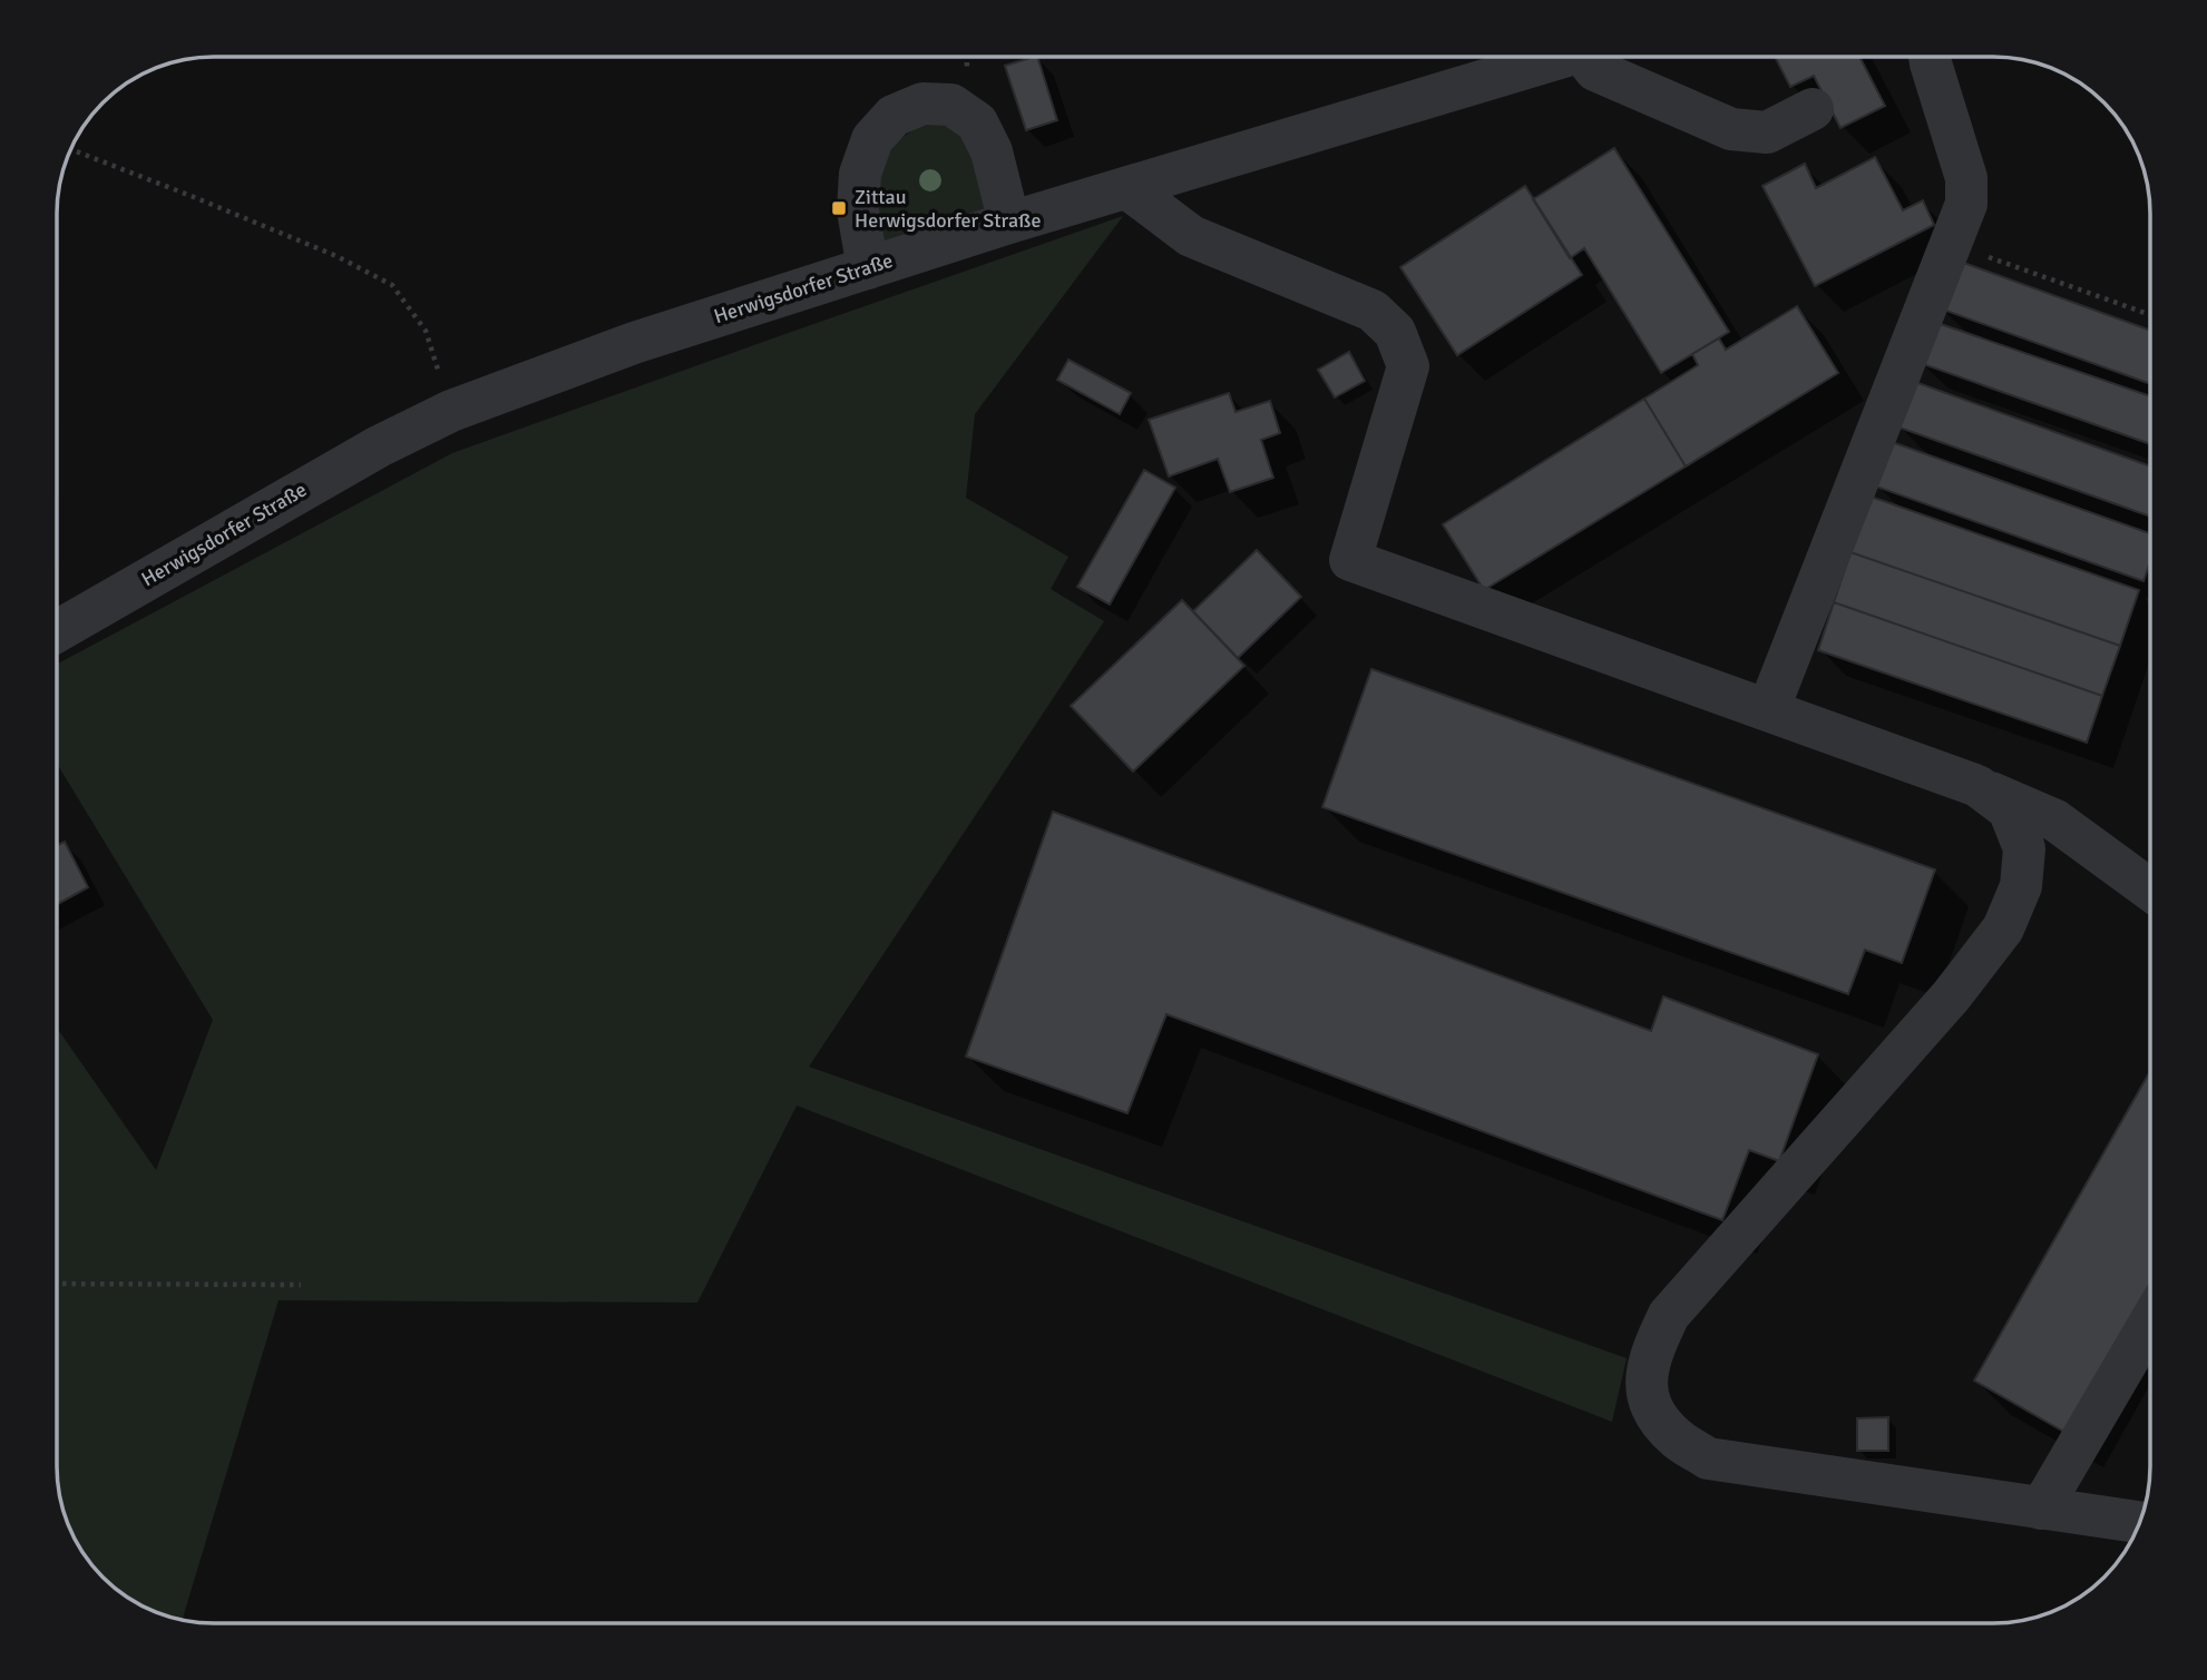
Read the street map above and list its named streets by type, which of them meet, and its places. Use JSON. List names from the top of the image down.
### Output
{
  "streets": {
    "street": ["Herwigsdorfer Straße"]
  },
  "places": {
    "transit": ["Zittau Herwigsdorfer Straße"]
  }
}
